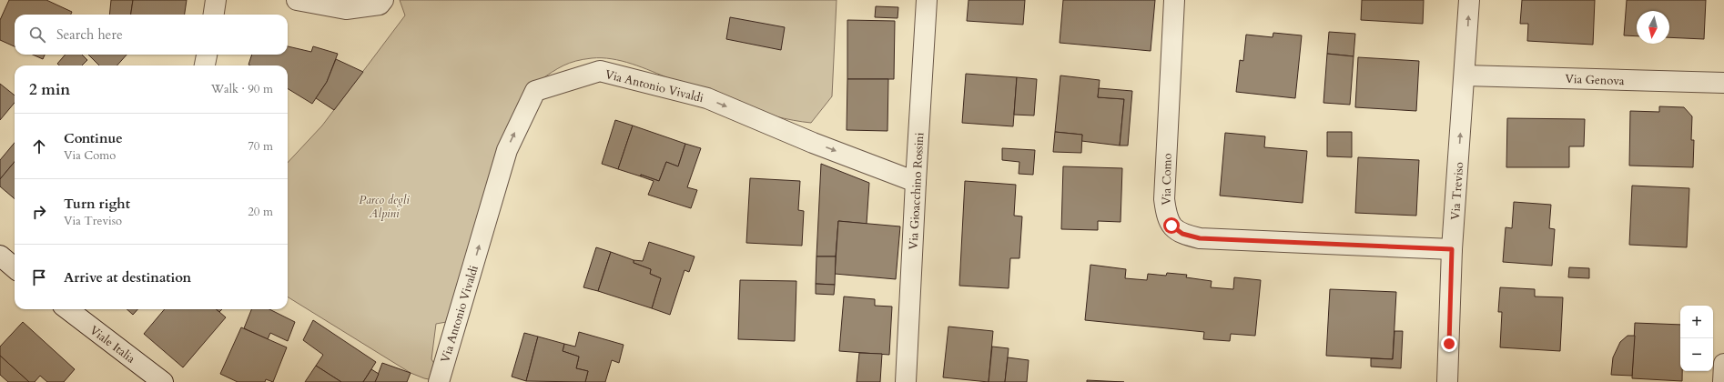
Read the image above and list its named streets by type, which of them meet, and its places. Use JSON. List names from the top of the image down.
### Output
{
  "streets": {
    "street": [
      "Via Genova",
      "Via Antonio Vivaldi",
      "Via Como",
      "Via Gioacchino Rossini",
      "Via Treviso",
      "Viale Italia"
    ]
  },
  "crossings": [
    ["Via Genova", "Via Treviso"],
    ["Via Antonio Vivaldi", "Via Gioacchino Rossini"],
    ["Via Como", "Via Treviso"]
  ],
  "one_way": ["Via Treviso"],
  "parks": ["Parco degli Alpini"],
  "north": "bottom",
  "page": {
    "search": "Search here",
    "heading": ["2 min", "Walk · 90 m"],
    "list": [
      ["Continue", "Via Como", "70 m"],
      ["Turn right", "Via Treviso", "20 m"],
      "Arrive at destination"
    ],
    "map_buttons": ["+", "−"]
  }
}
